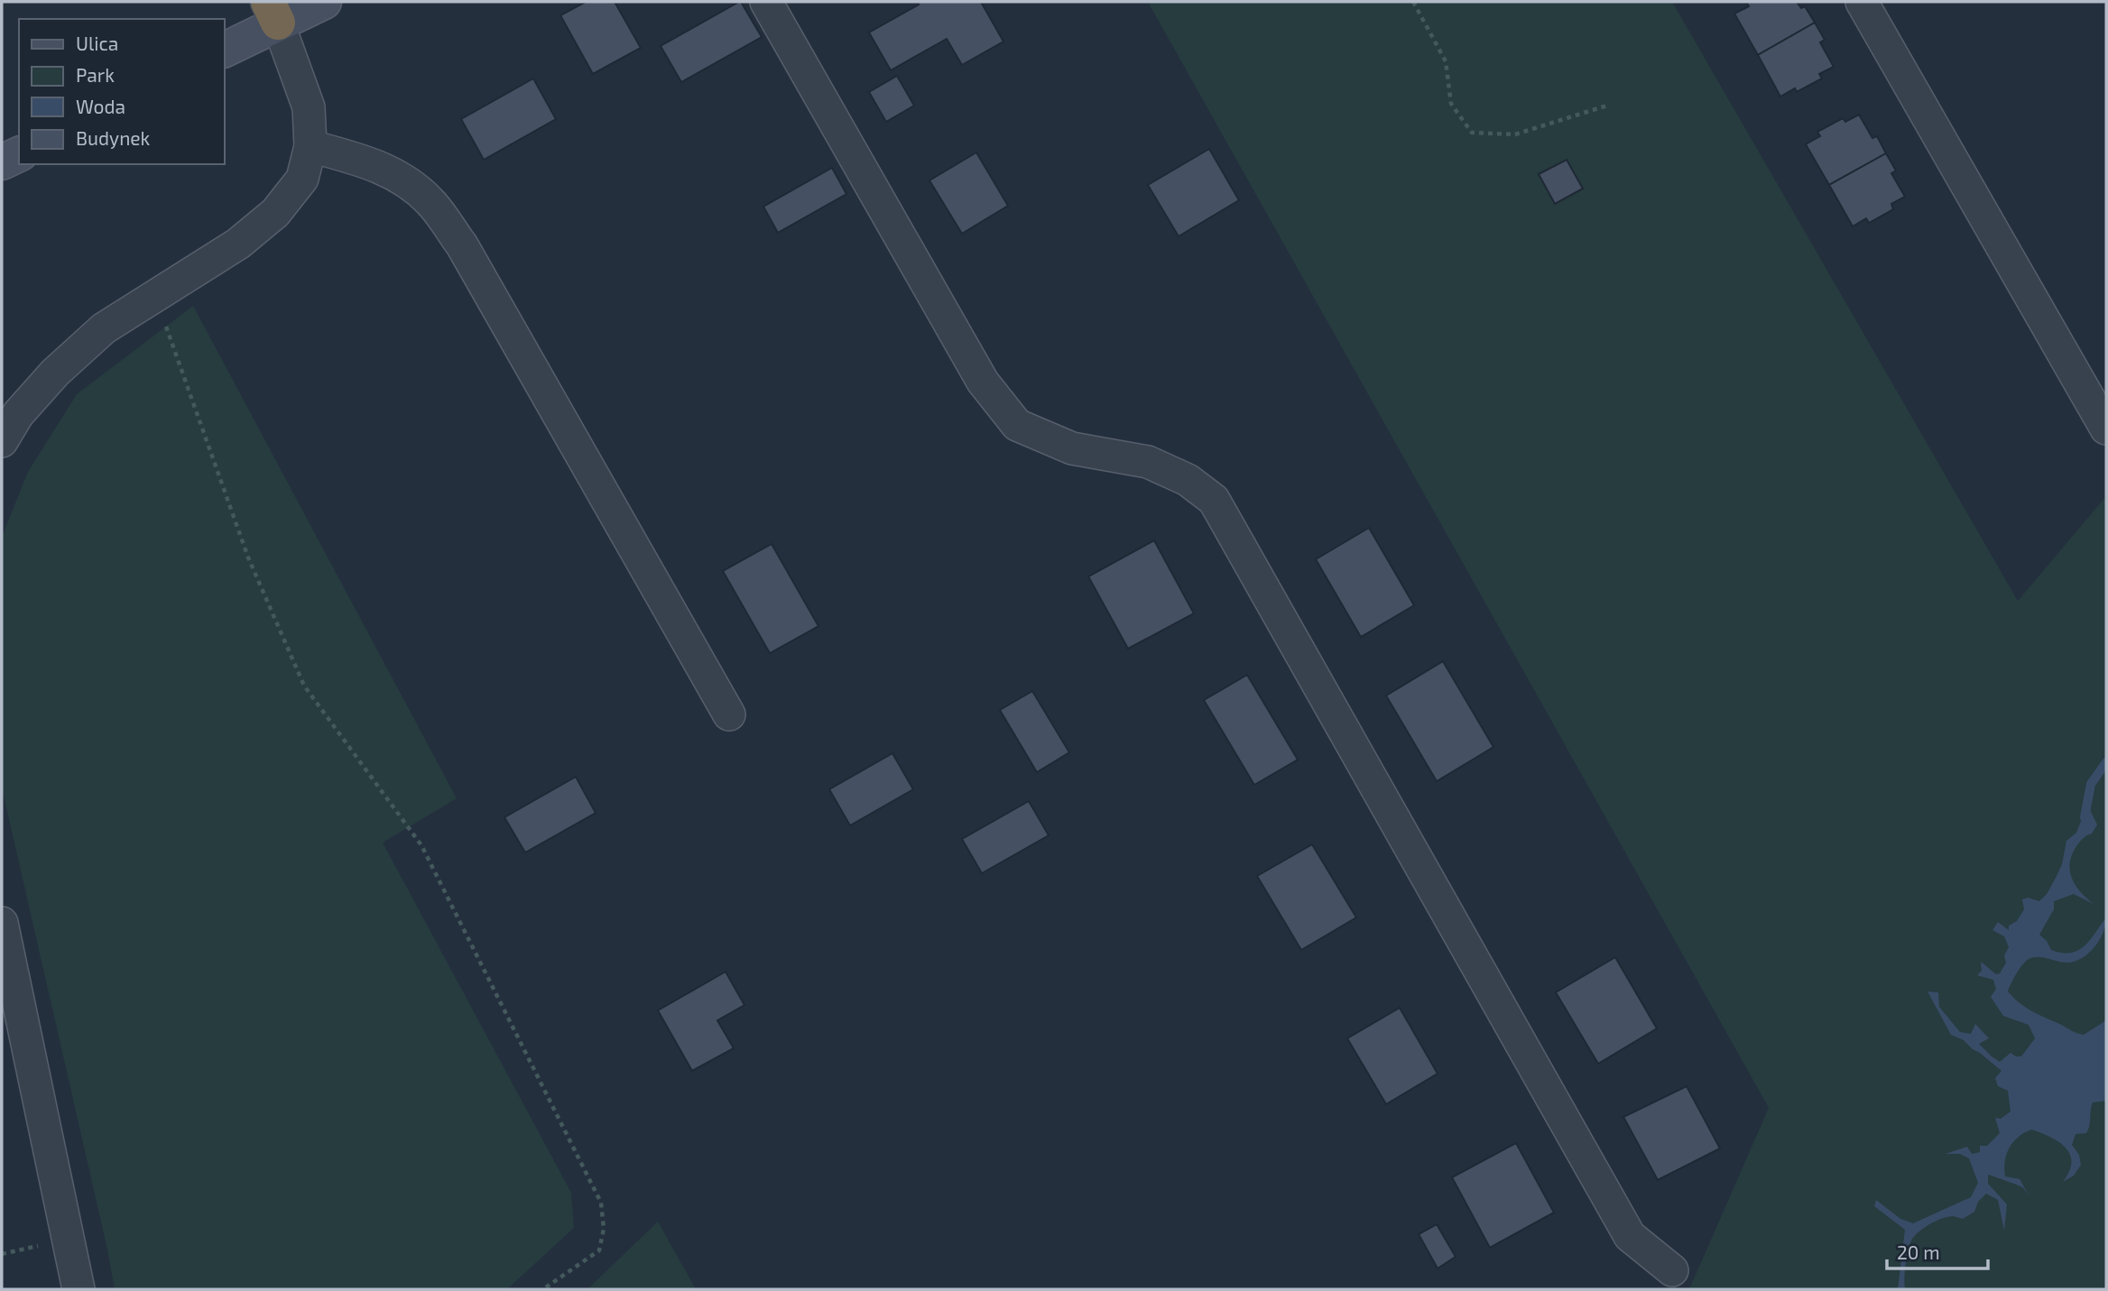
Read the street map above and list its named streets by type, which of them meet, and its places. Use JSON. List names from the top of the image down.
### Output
{
  "legend": [
    "Ulica",
    "Park",
    "Woda",
    "Budynek"
  ],
  "scale_bar": "20 m"
}
